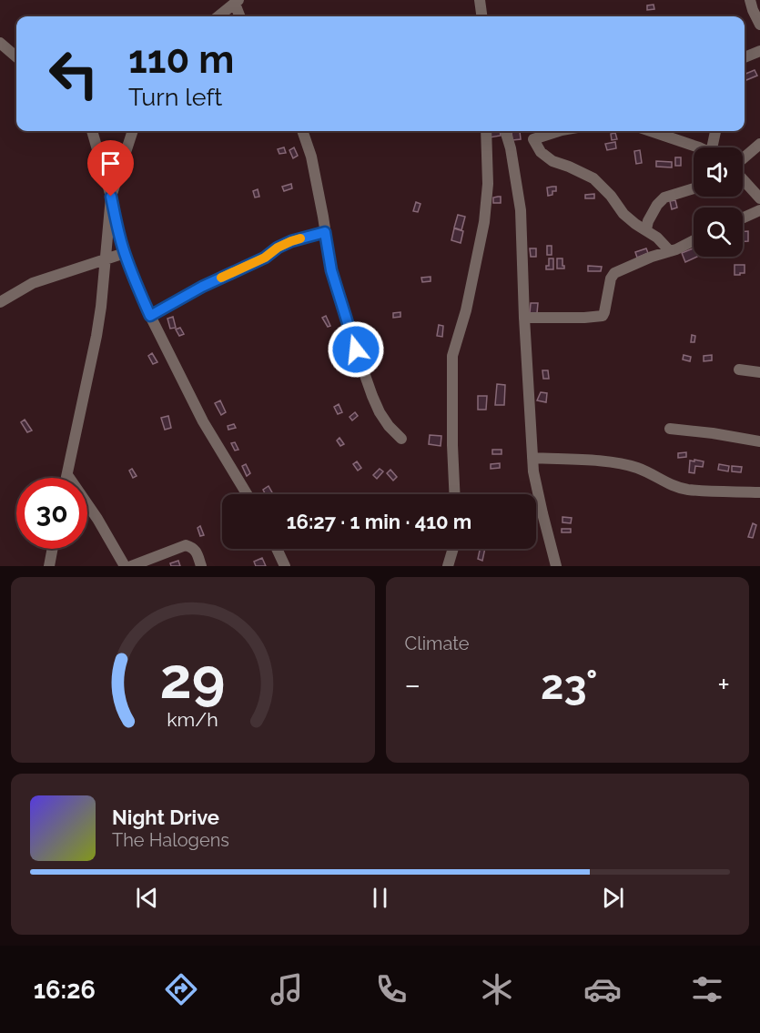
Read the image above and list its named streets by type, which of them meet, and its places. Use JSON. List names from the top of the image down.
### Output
{
  "page": {
    "turn": ["110 m", "Turn left"],
    "limit": "30",
    "trip": "16:27 · 1 min · 410 m",
    "tile": "Climate",
    "heat": ["−", "23°", "+"],
    "song": ["Night Drive", "The Halogens"],
    "tabs": "16:26",
    "gauge": ["29", "km/h"]
  }
}
